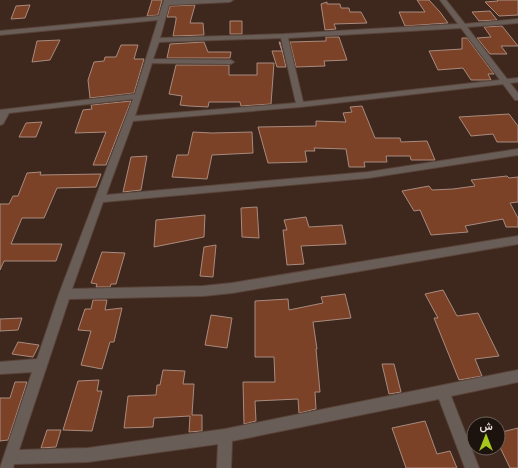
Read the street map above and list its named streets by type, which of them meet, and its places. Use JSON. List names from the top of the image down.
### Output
{
  "north": "top"
}
